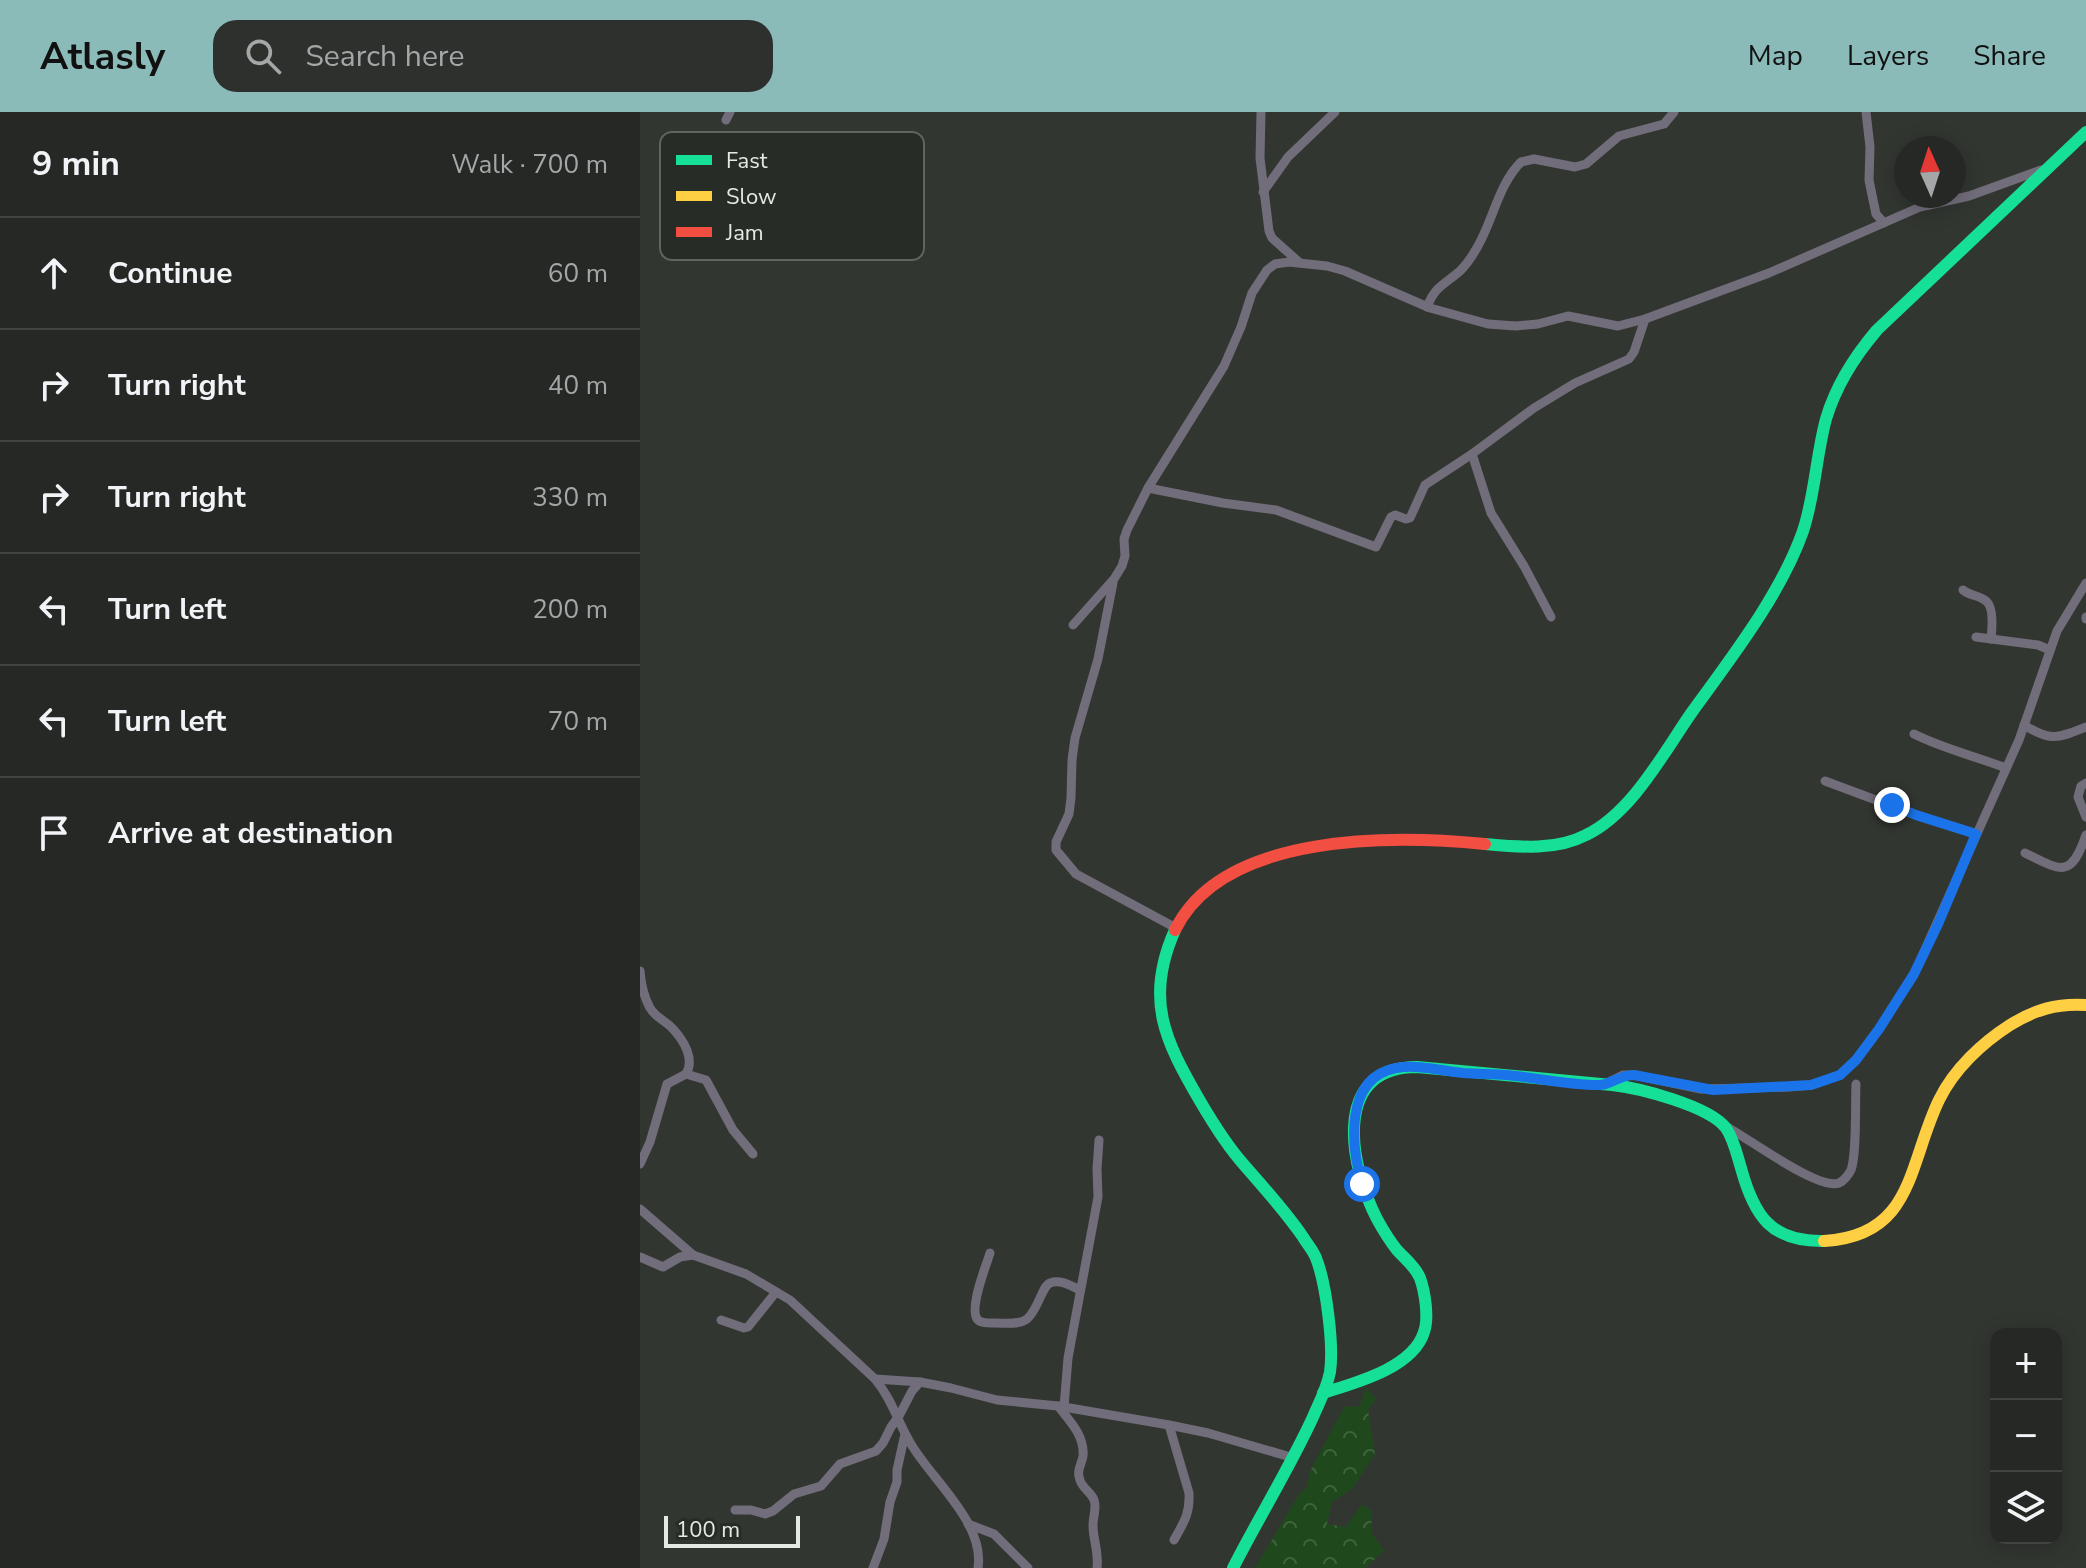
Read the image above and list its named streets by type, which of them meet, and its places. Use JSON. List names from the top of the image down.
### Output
{
  "legend": ["Fast", "Slow", "Jam"],
  "scale_bar": "100 m",
  "north": "top",
  "page": {
    "header": "Atlasly",
    "search": "Search here",
    "nav": ["Map", "Layers", "Share"],
    "heading": ["9 min", "Walk · 700 m"],
    "list": [
      ["Continue", "60 m"],
      ["Turn right", "40 m"],
      ["Turn right", "330 m"],
      ["Turn left", "200 m"],
      ["Turn left", "70 m"],
      "Arrive at destination"
    ],
    "map_buttons": ["+", "−"],
    "scale": "100 m"
  }
}
